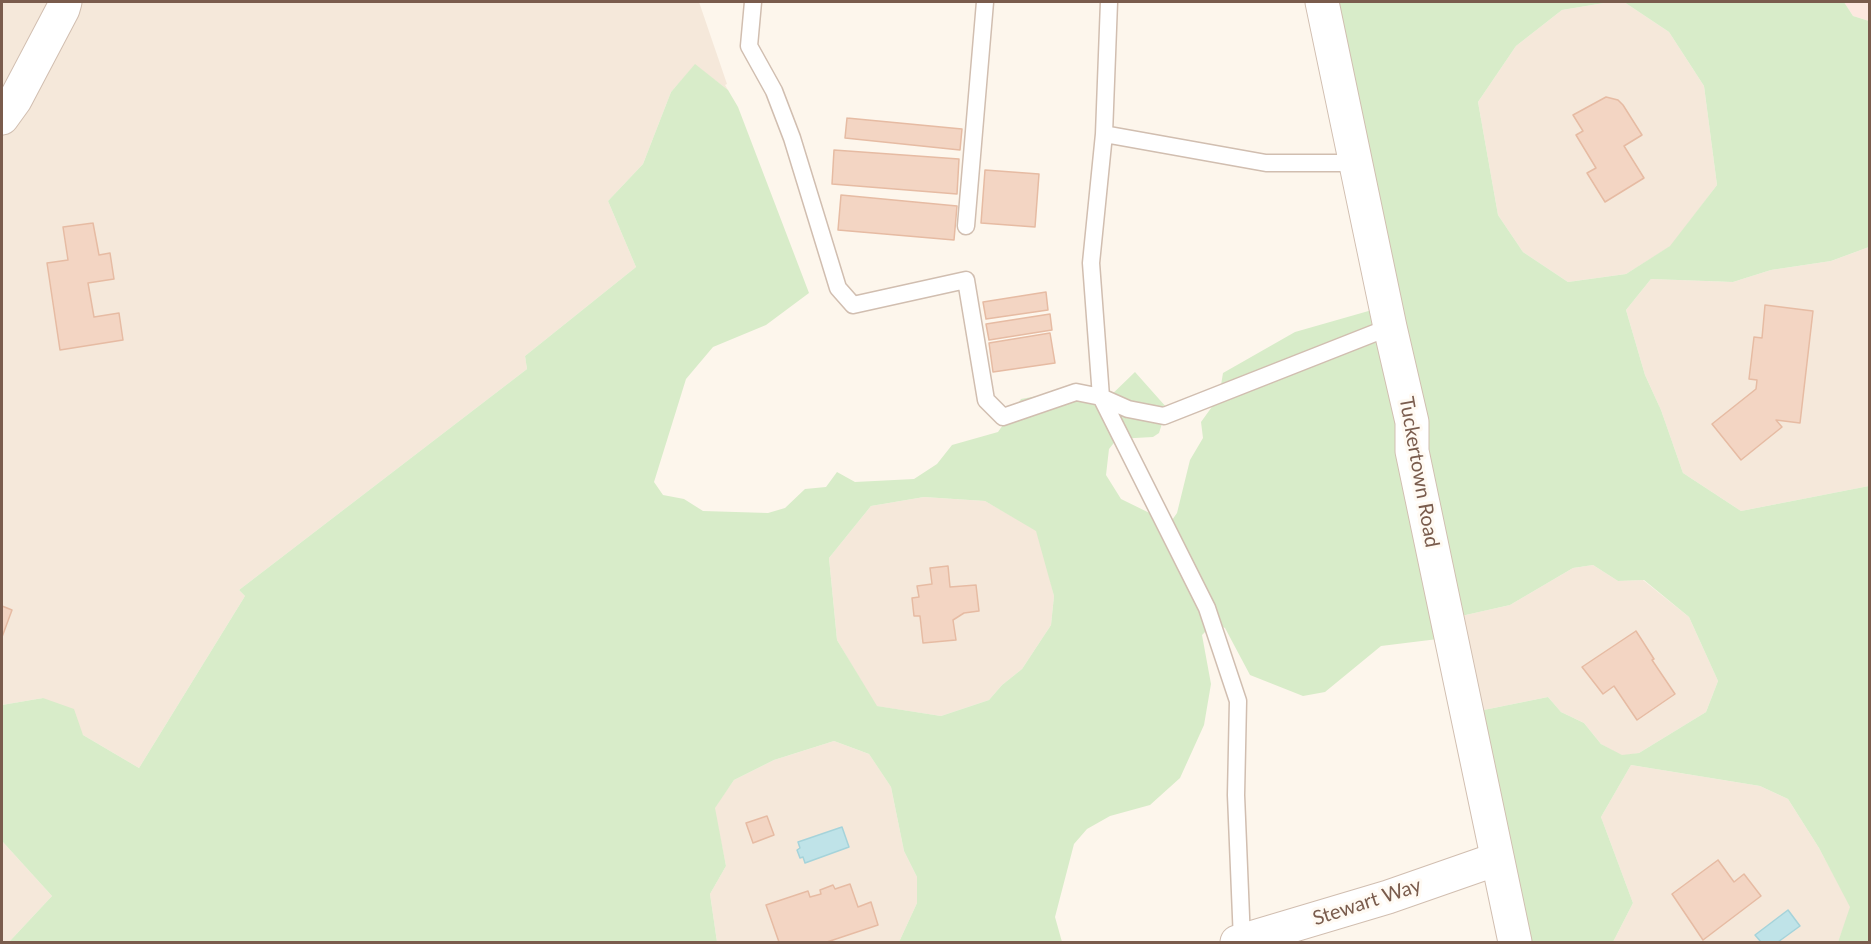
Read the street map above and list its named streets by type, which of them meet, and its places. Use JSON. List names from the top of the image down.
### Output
{
  "streets": {
    "street": ["Tuckertown Road", "Stewart Way"]
  },
  "crossings": [
    ["Tuckertown Road", "Stewart Way"]
  ]
}
